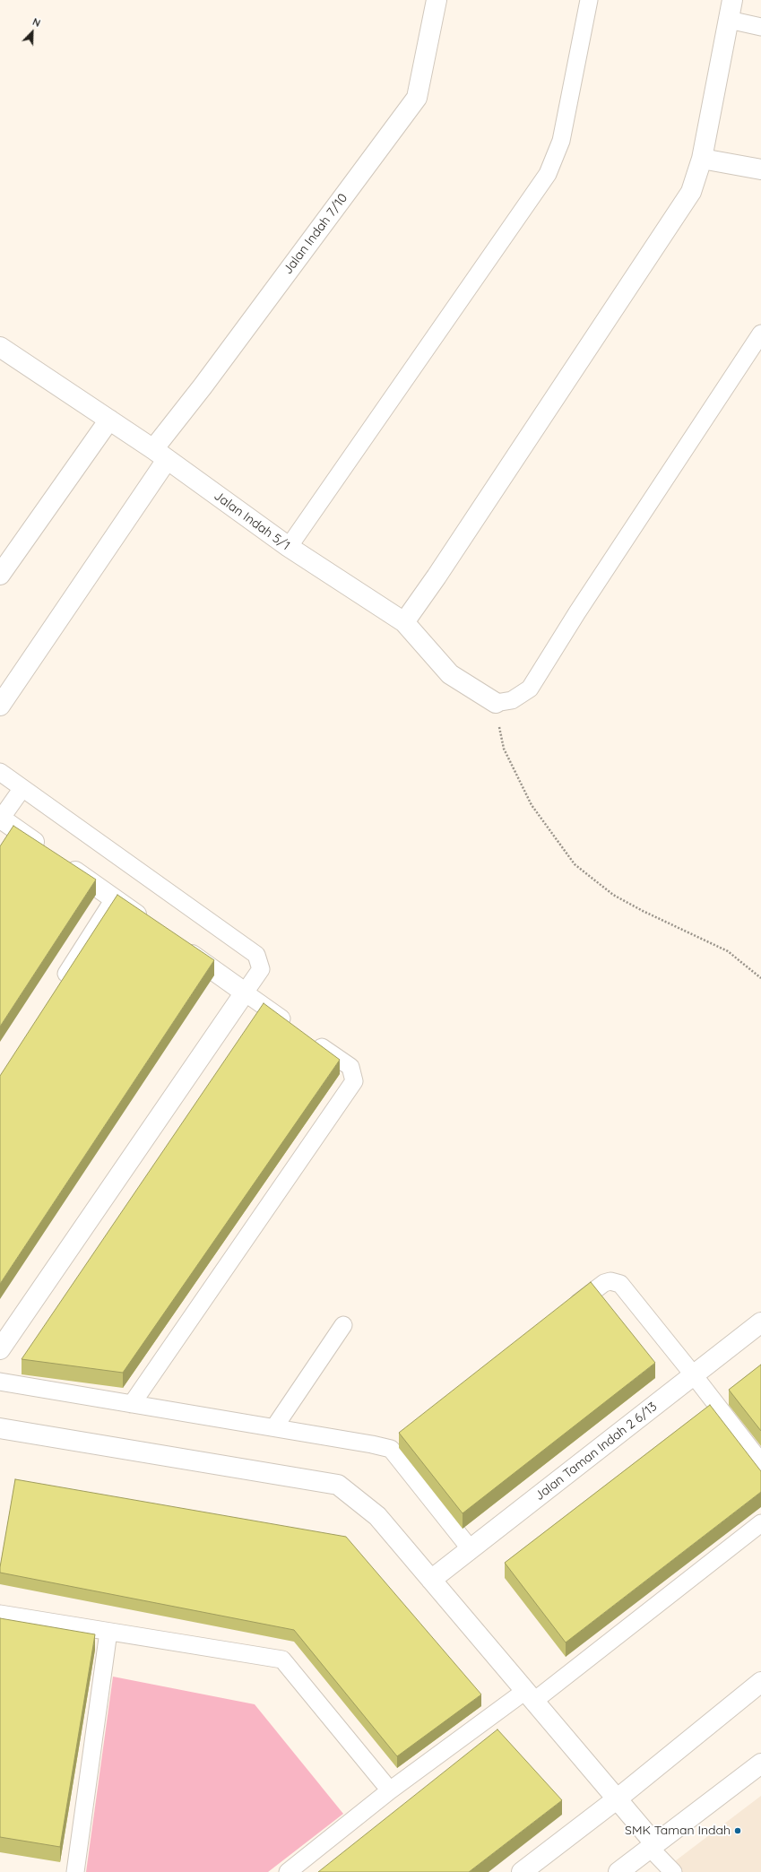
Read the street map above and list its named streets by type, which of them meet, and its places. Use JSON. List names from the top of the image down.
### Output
{
  "streets": {
    "street": ["Jalan Indah 7/10", "Jalan Indah 5/1", "Jalan Taman Indah 2 6/13"]
  },
  "crossings": [
    ["Jalan Indah 7/10", "Jalan Indah 5/1"]
  ],
  "places": ["SMK Taman Indah"],
  "north": "top right"
}
